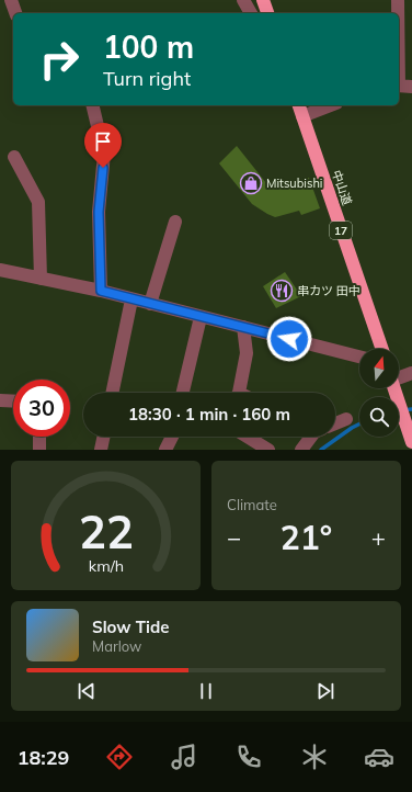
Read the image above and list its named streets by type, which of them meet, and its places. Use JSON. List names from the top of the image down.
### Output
{
  "streets": {
    "highway": ["中山道", "17"]
  },
  "places": {
    "shop": ["Mitsubishi"],
    "restaurant": ["串カツ 田中"]
  },
  "north": "top",
  "page": {
    "turn": ["100 m", "Turn right"],
    "limit": "30",
    "trip": "18:30 · 1 min · 160 m",
    "tile": "Climate",
    "heat": ["−", "21°", "+"],
    "song": ["Slow Tide", "Marlow"],
    "tabs": "18:29",
    "gauge": ["22", "km/h"]
  }
}
